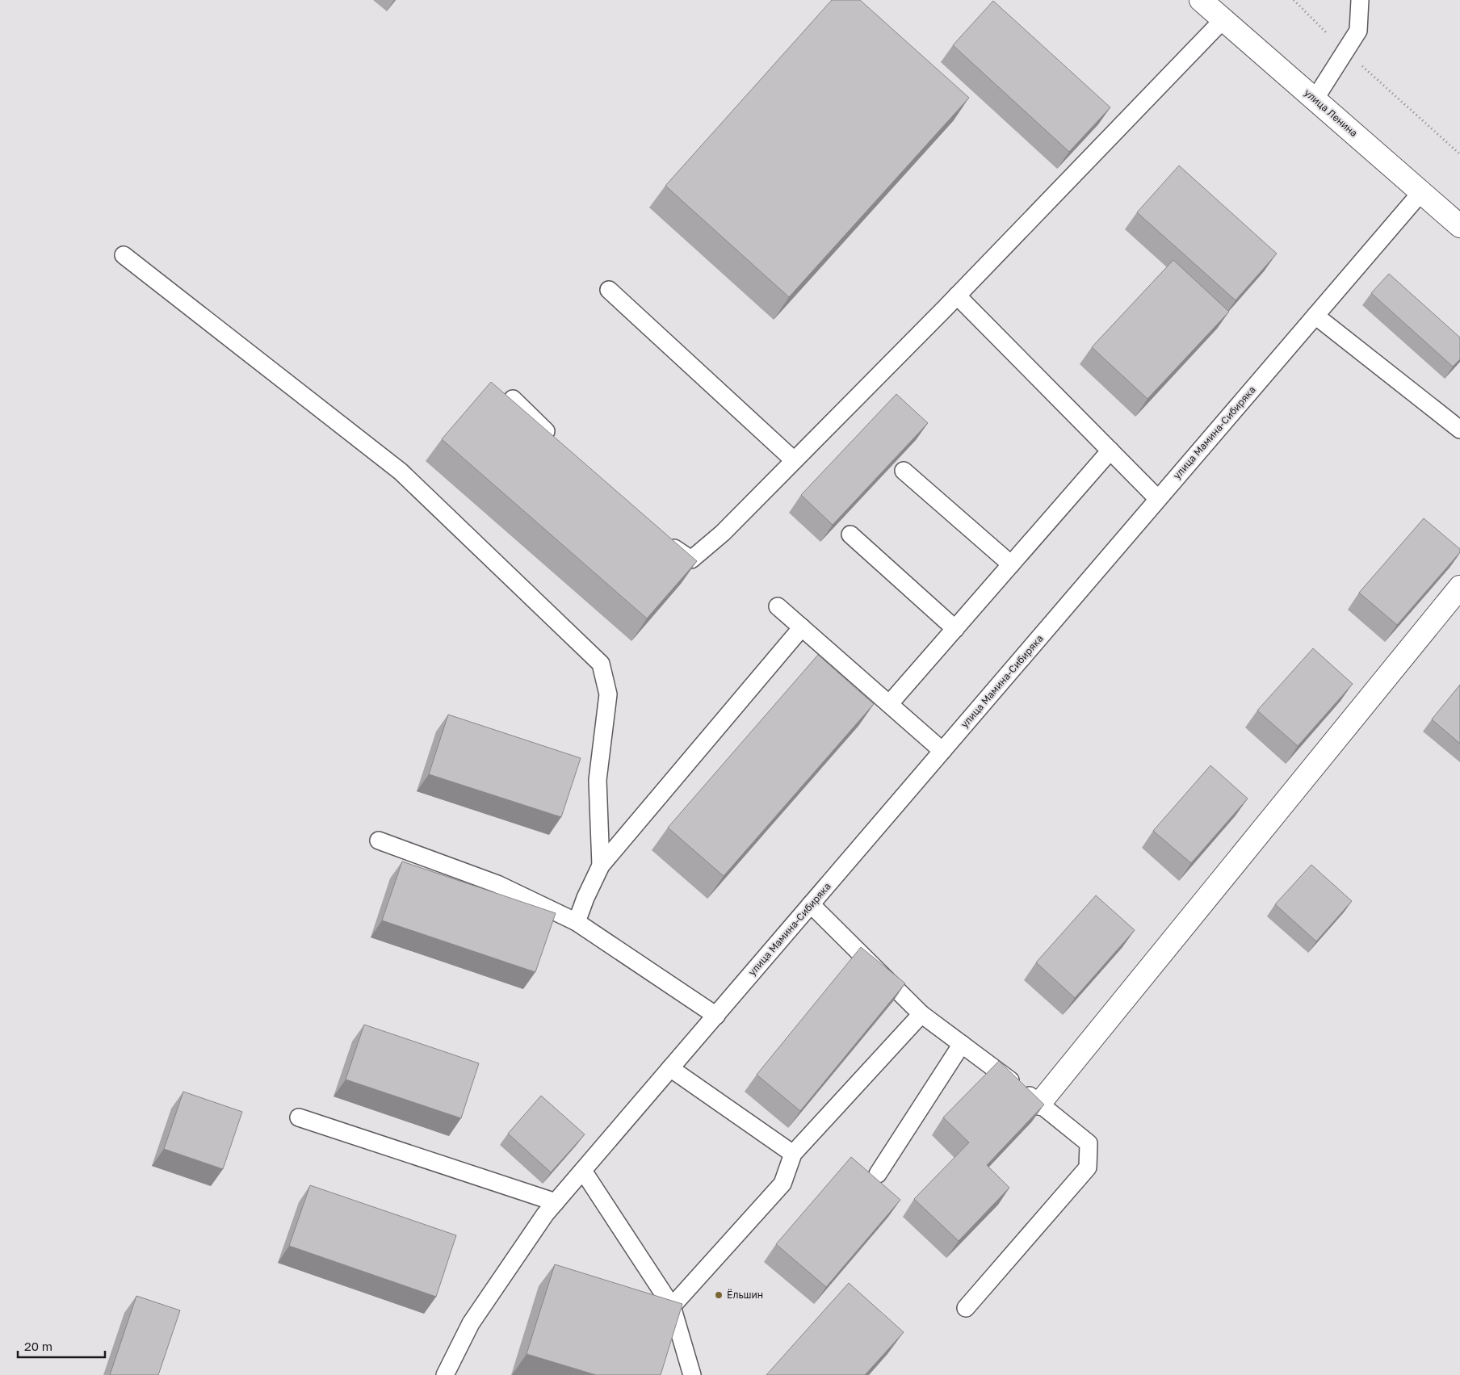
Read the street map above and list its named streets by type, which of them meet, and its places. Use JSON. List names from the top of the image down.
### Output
{
  "streets": {
    "street": ["улица Ленина"],
    "lane": ["улица Мамина-Сибиряка"]
  },
  "crossings": [
    ["улица Ленина", "улица Мамина-Сибиряка"]
  ],
  "places": ["Ёльшин"],
  "scale_bar": "20 m"
}
